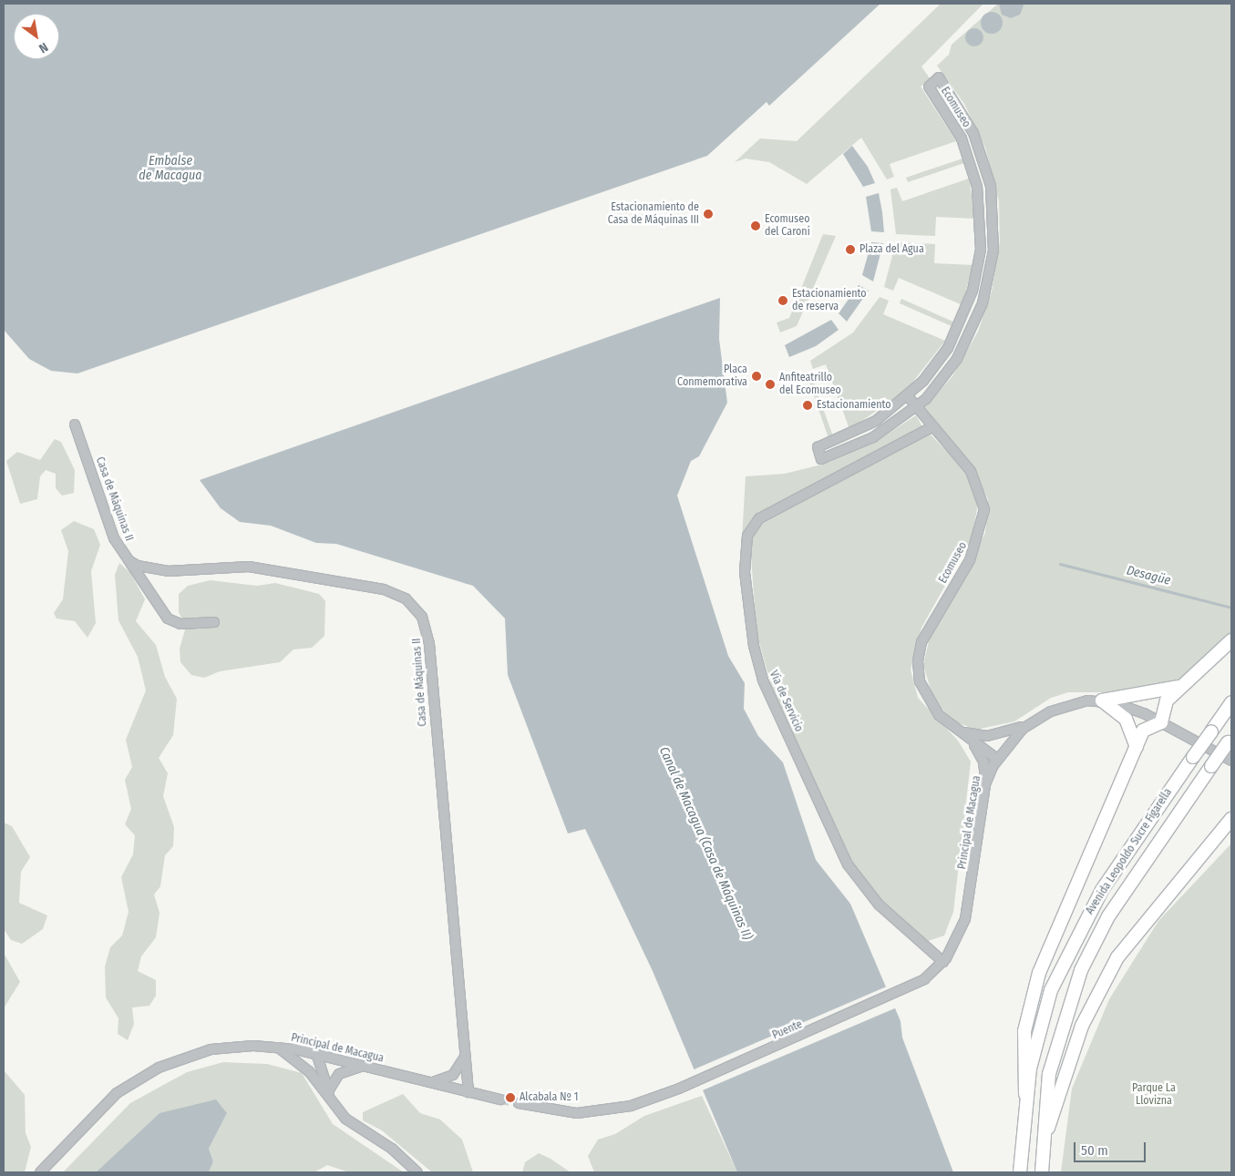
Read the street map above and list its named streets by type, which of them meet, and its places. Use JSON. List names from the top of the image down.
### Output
{
  "streets": {
    "main road": ["Avenida Leopoldo Sucre Figarella"],
    "street": [
      "Ecomuseo",
      "Casa de Máquinas II",
      "Vía de Servicio",
      "Principal de Macagua",
      "Puente"
    ]
  },
  "crossings": [
    ["Ecomuseo", "Vía de Servicio"],
    ["Ecomuseo", "Principal de Macagua"],
    ["Casa de Máquinas II", "Principal de Macagua"],
    ["Vía de Servicio", "Principal de Macagua"],
    ["Principal de Macagua", "Puente"]
  ],
  "water": ["Embalse de Macagua", "Desagüe", "Canal de Macagua (Casa de Máquinas II)"],
  "parks": ["Parque La Llovizna"],
  "places": [
    "Estacionamiento de Casa de Máquinas III",
    "Ecomuseo del Caroní",
    "Plaza del Agua",
    "Estacionamiento de reserva",
    "Placa Conmemorativa",
    "Anfiteatrillo del Ecomuseo",
    "Estacionamiento",
    "Alcabala Nº 1"
  ],
  "scale_bar": "50 m",
  "north": "bottom right"
}
